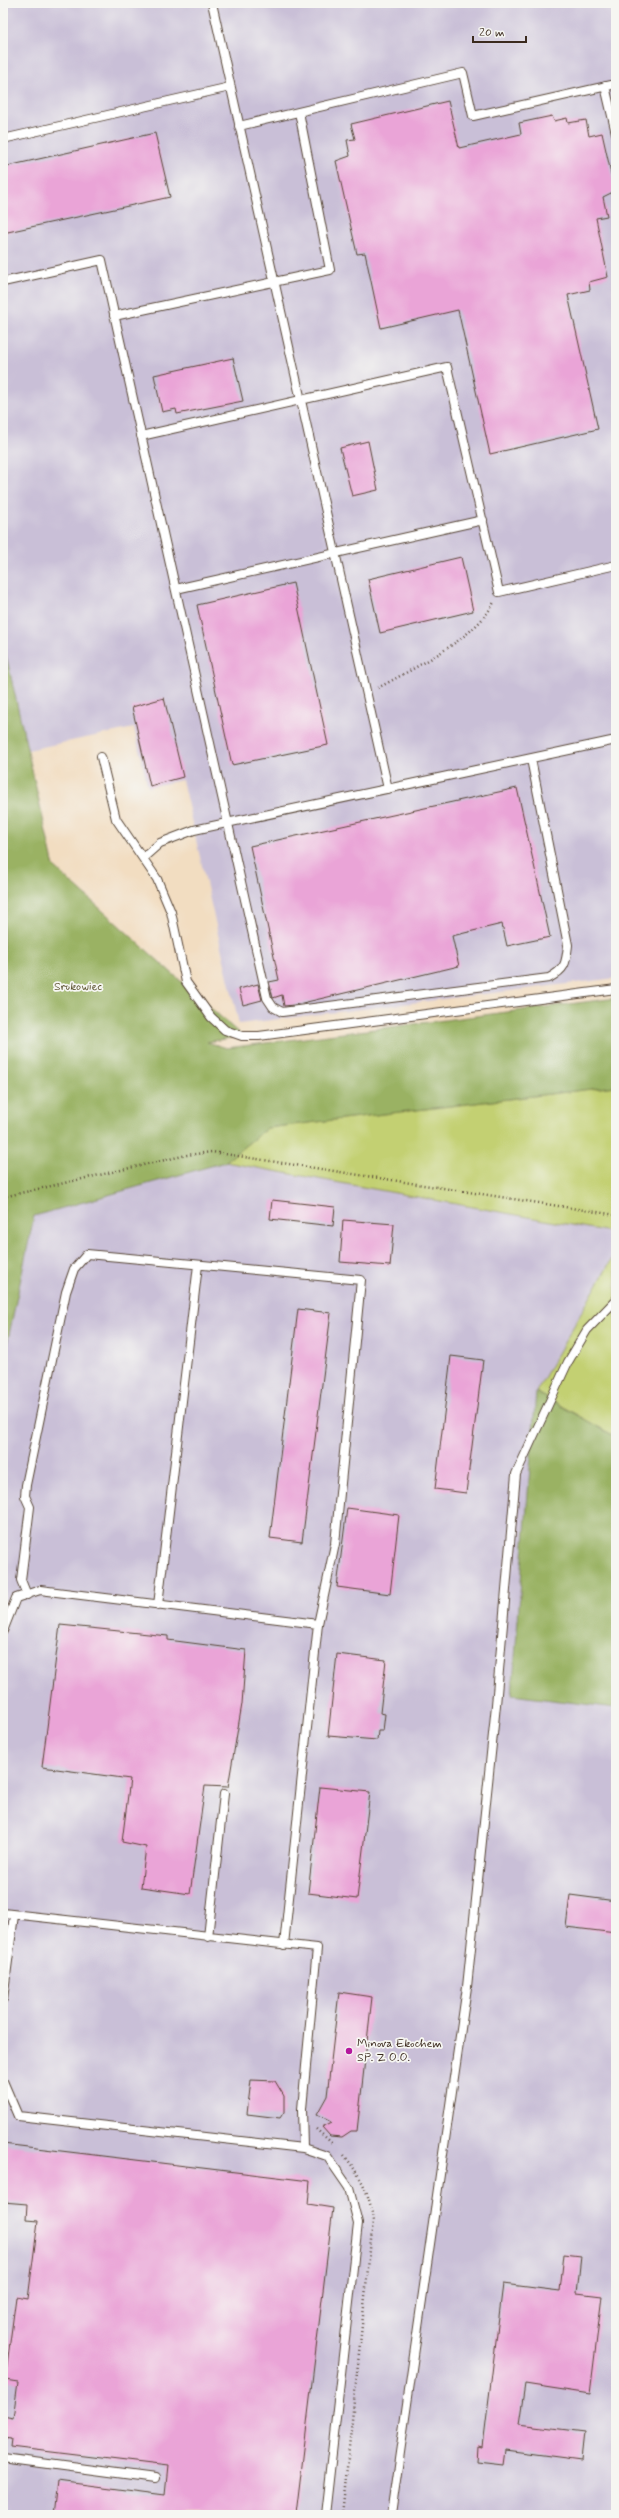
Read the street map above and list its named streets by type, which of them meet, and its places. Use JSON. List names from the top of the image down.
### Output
{
  "parks": ["Srokowiec"],
  "places": ["Minova Ekochem SP. Z O.O."],
  "scale_bar": "20 m"
}
